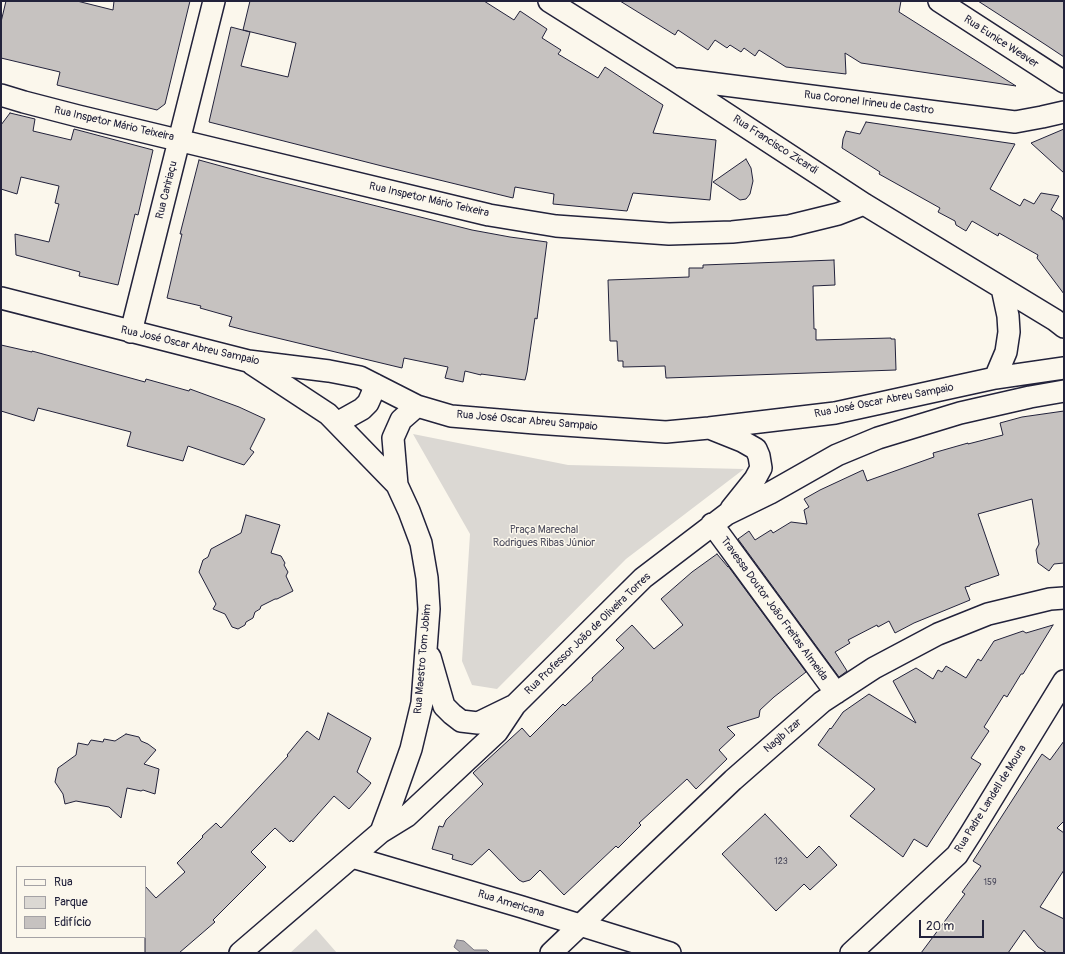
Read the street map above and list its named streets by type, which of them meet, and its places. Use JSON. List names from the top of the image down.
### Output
{
  "streets": {
    "street": [
      "Rua Eunice Weaver",
      "Rua Coronel Irineu de Castro",
      "Rua Inspetor Mário Teixeira",
      "Rua Francisco Zicardi",
      "Rua Caririaçu",
      "Rua José Oscar Abreu Sampaio",
      "Travessa Doutor João Freitas Almeida",
      "Rua Professor João de Oliveira Torres",
      "Rua Maestro Tom Jobim",
      "Nagib Izar",
      "Rua Padre Landell de Moura",
      "Rua Americana"
    ]
  },
  "crossings": [
    ["Rua Coronel Irineu de Castro", "Rua Francisco Zicardi"],
    ["Rua Inspetor Mário Teixeira", "Rua Francisco Zicardi"],
    ["Rua Inspetor Mário Teixeira", "Rua Caririaçu"],
    ["Rua Caririaçu", "Rua José Oscar Abreu Sampaio"],
    ["Rua José Oscar Abreu Sampaio", "Rua Maestro Tom Jobim"],
    ["Travessa Doutor João Freitas Almeida", "Rua Professor João de Oliveira Torres"],
    ["Travessa Doutor João Freitas Almeida", "Nagib Izar"],
    ["Rua Professor João de Oliveira Torres", "Rua Maestro Tom Jobim"],
    ["Rua Professor João de Oliveira Torres", "Rua Americana"],
    ["Nagib Izar", "Rua Americana"]
  ],
  "parks": ["Praça Marechal Rodrigues Ribas Júnior"],
  "house_numbers": ["123", "159"],
  "legend": ["Rua", "Parque", "Edifício"],
  "scale_bar": "20 m"
}
